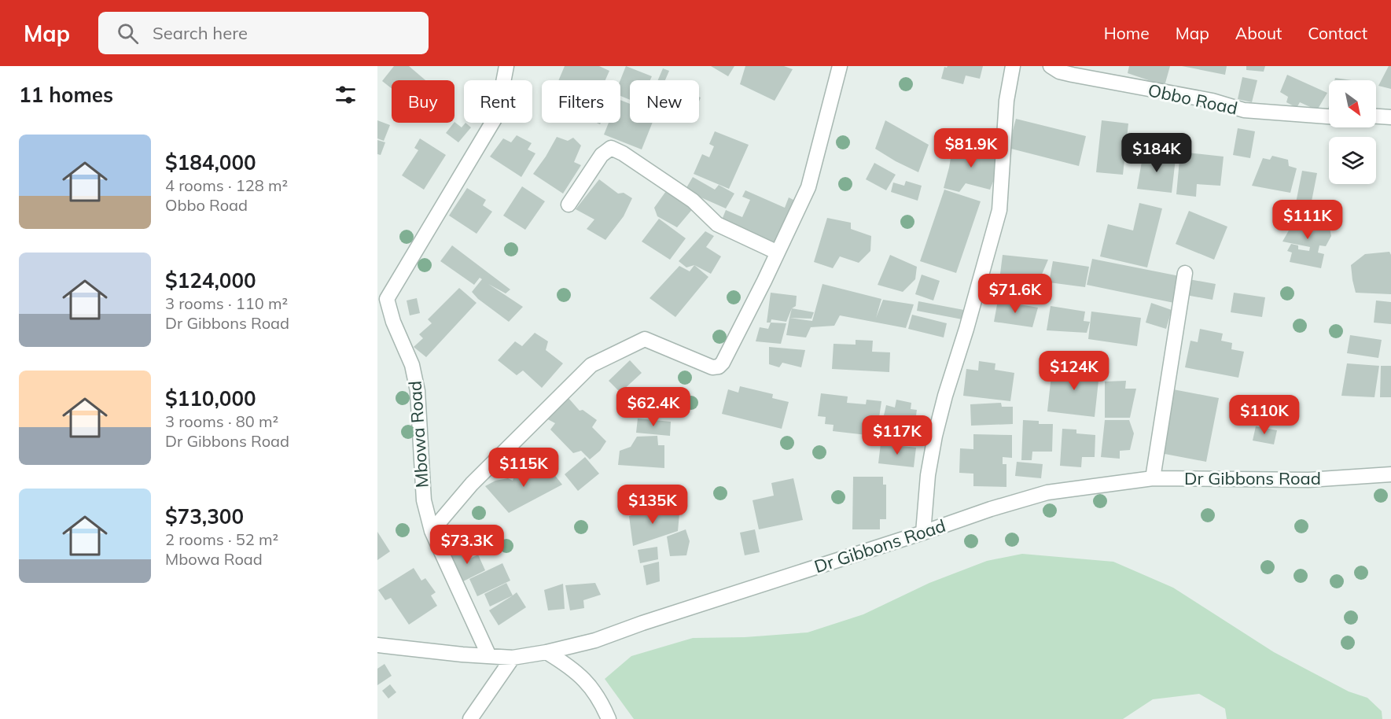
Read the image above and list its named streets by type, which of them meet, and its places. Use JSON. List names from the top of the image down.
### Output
{
  "streets": {
    "street": ["Obbo Road", "Mbowa Road", "Dr Gibbons Road"]
  },
  "crossings": [
    ["Mbowa Road", "Dr Gibbons Road"]
  ],
  "north": "bottom right",
  "page": {
    "header": "Map",
    "search": "Search here",
    "nav": [
      "Home",
      "Map",
      "About",
      "Contact"
    ],
    "heading": "11 homes",
    "chip": [
      "Buy",
      "Rent",
      "Filters",
      "New"
    ],
    "list": [
      {
        "name": "$184,000",
        "note": "4 rooms · 128 m² · Obbo Road"
      },
      {
        "name": "$124,000",
        "note": "3 rooms · 110 m² · Dr Gibbons Road"
      },
      {
        "name": "$110,000",
        "note": "3 rooms · 80 m² · Dr Gibbons Road"
      },
      {
        "name": "$73,300",
        "note": "2 rooms · 52 m² · Mbowa Road"
      }
    ],
    "price": [
      "$81.9K",
      "$184K",
      "$111K",
      "$71.6K",
      "$124K",
      "$62.4K",
      "$110K",
      "$117K",
      "$115K",
      "$135K",
      "$73.3K"
    ]
  }
}
